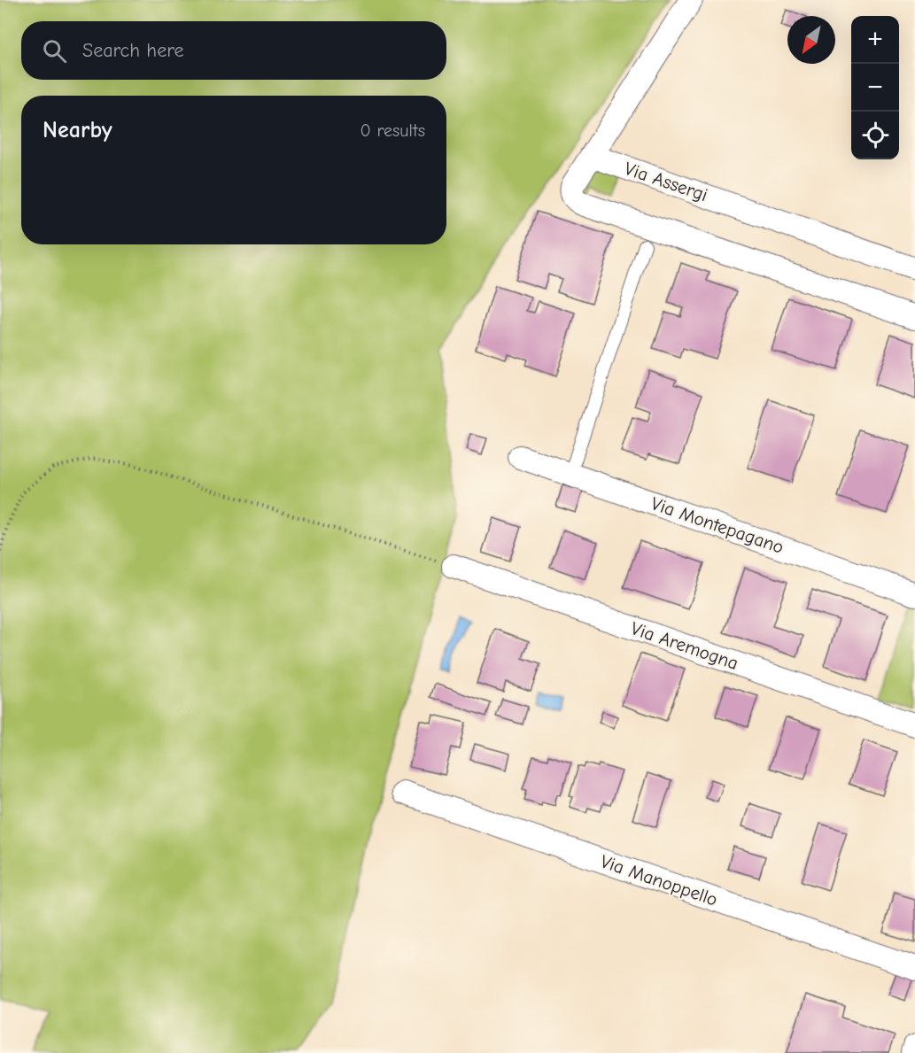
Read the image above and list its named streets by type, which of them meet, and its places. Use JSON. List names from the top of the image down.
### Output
{
  "streets": {
    "street": [
      "Via Assergi",
      "Via Montepagano",
      "Via Aremogna",
      "Via Manoppello"
    ]
  },
  "north": "bottom left",
  "page": {
    "map_buttons": ["+", "−"],
    "search": "Search here",
    "heading": ["Nearby", "0 results"]
  }
}
